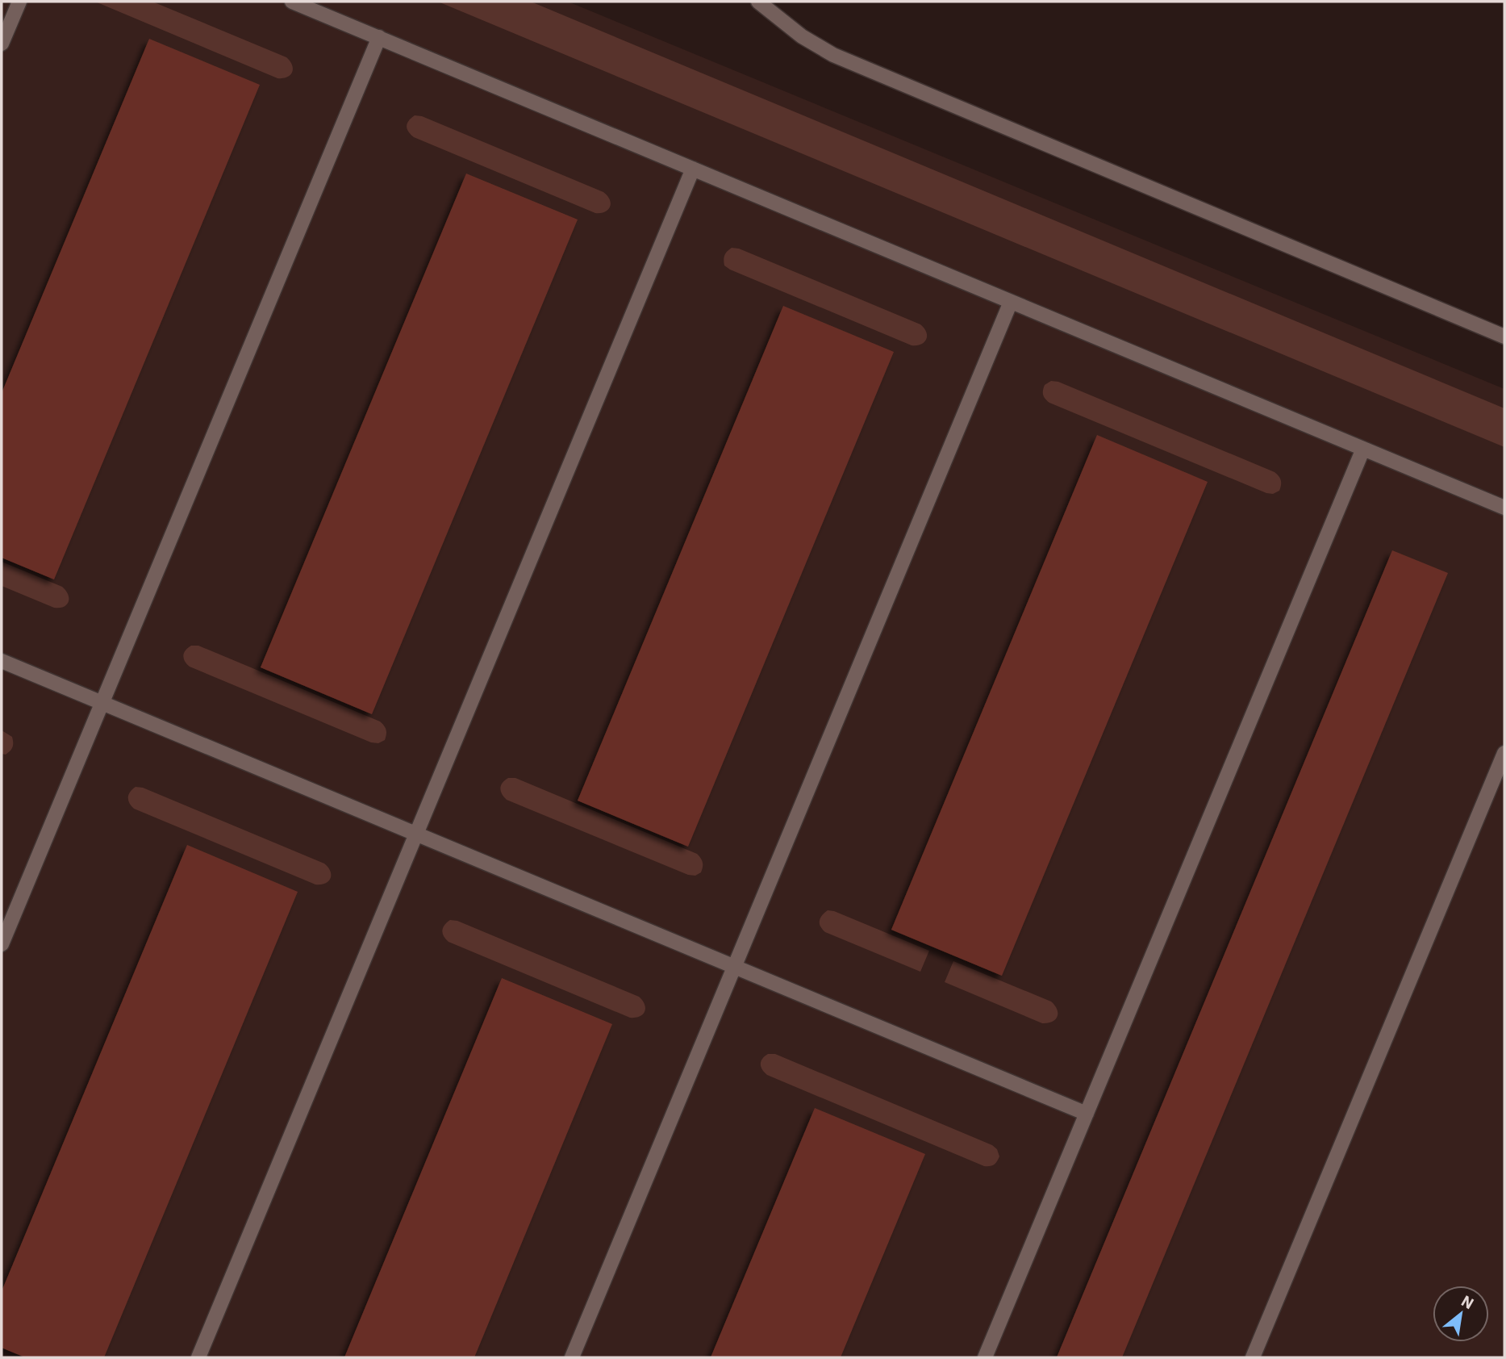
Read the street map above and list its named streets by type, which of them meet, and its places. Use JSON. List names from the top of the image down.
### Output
{
  "north": "top right"
}
